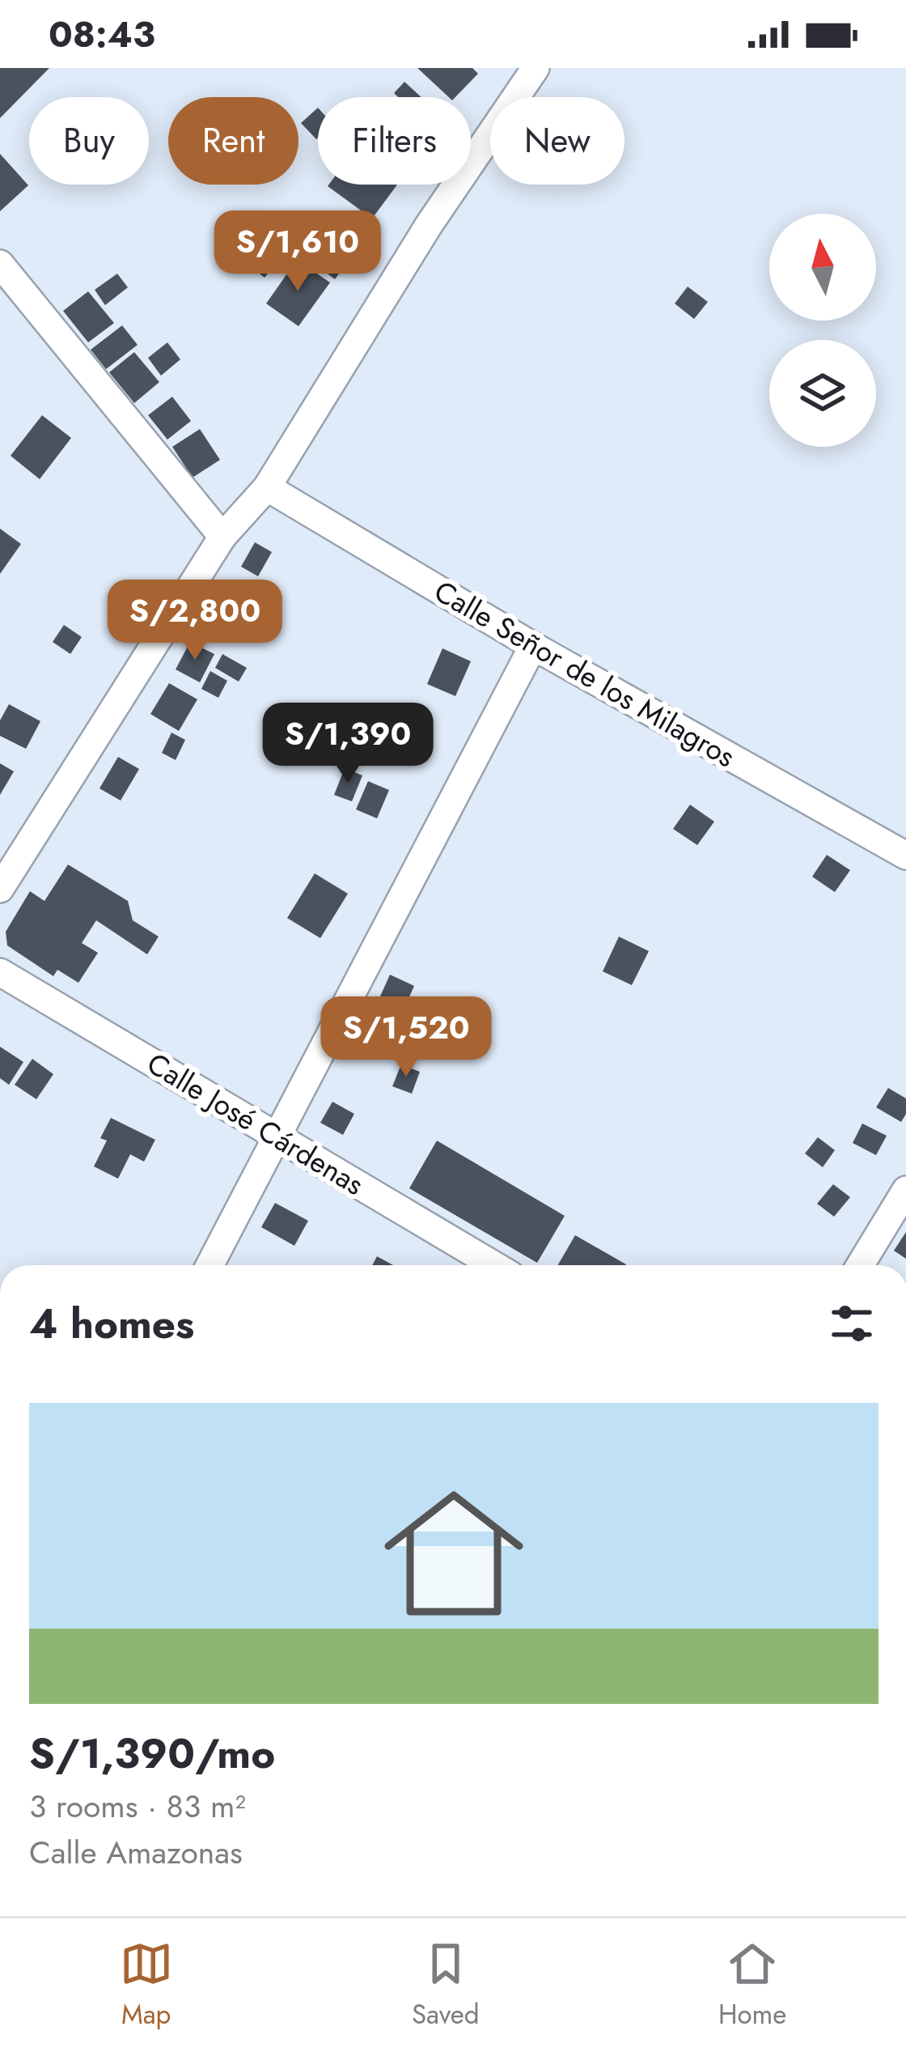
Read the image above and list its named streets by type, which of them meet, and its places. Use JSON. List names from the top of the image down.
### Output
{
  "streets": {
    "street": ["Calle Señor de los Milagros", "Calle José Cárdenas"]
  },
  "north": "top",
  "page": {
    "status": "08:43",
    "chip": [
      "Buy",
      "Rent",
      "Filters",
      "New"
    ],
    "price": [
      "S/1,610",
      "S/2,800",
      "S/1,390",
      "S/1,520"
    ],
    "heading": "4 homes",
    "list": [
      {
        "name": "S/1,390/mo",
        "note": "3 rooms · 83 m² · Calle Amazonas"
      }
    ],
    "tabs": ["Map", "Saved", "Home"]
  }
}
